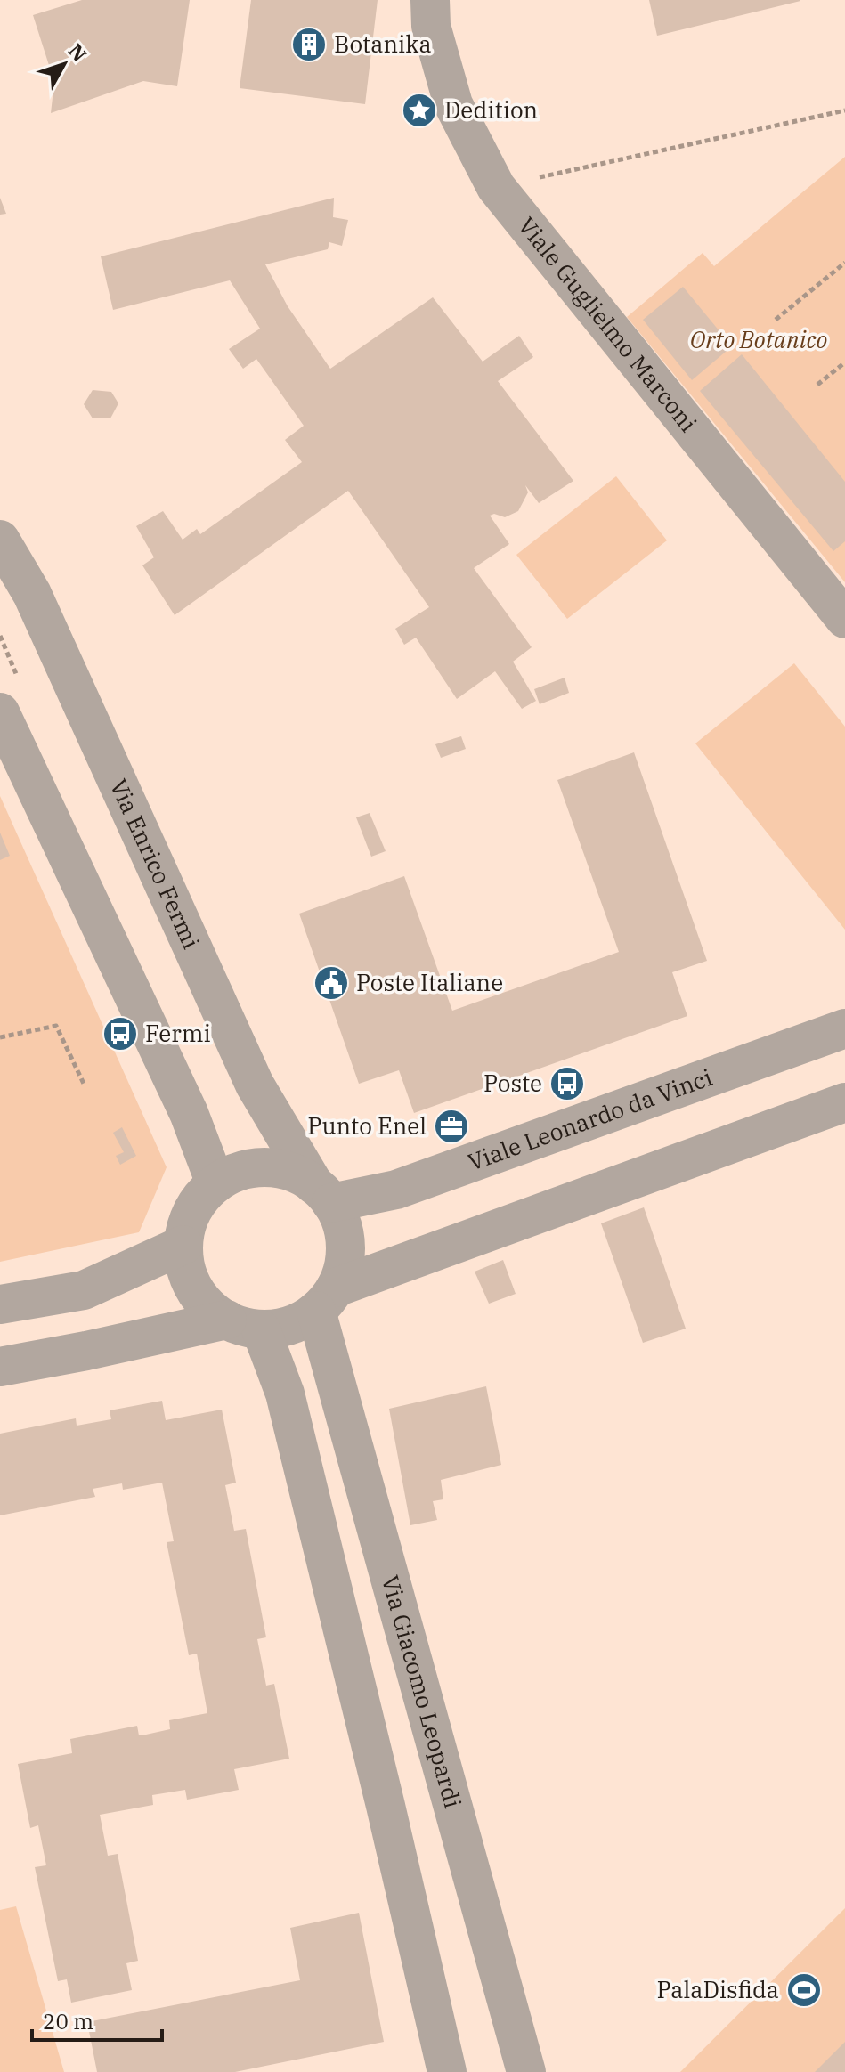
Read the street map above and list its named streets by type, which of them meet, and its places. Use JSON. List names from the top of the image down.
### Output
{
  "streets": {
    "street": [
      "Viale Guglielmo Marconi",
      "Via Enrico Fermi",
      "Viale Leonardo da Vinci",
      "Via Giacomo Leopardi"
    ]
  },
  "crossings": [
    ["Via Enrico Fermi", "Viale Leonardo da Vinci"],
    ["Via Enrico Fermi", "Via Giacomo Leopardi"],
    ["Viale Leonardo da Vinci", "Via Giacomo Leopardi"]
  ],
  "parks": ["Orto Botanico"],
  "places": {
    "building": ["Botanika"],
    "place": ["Dedition"],
    "public building": ["Poste Italiane"],
    "bus stop": ["Fermi", "Poste"],
    "office": ["Punto Enel"],
    "sports": ["PalaDisfida"]
  },
  "scale_bar": "20 m",
  "north": "top right"
}
